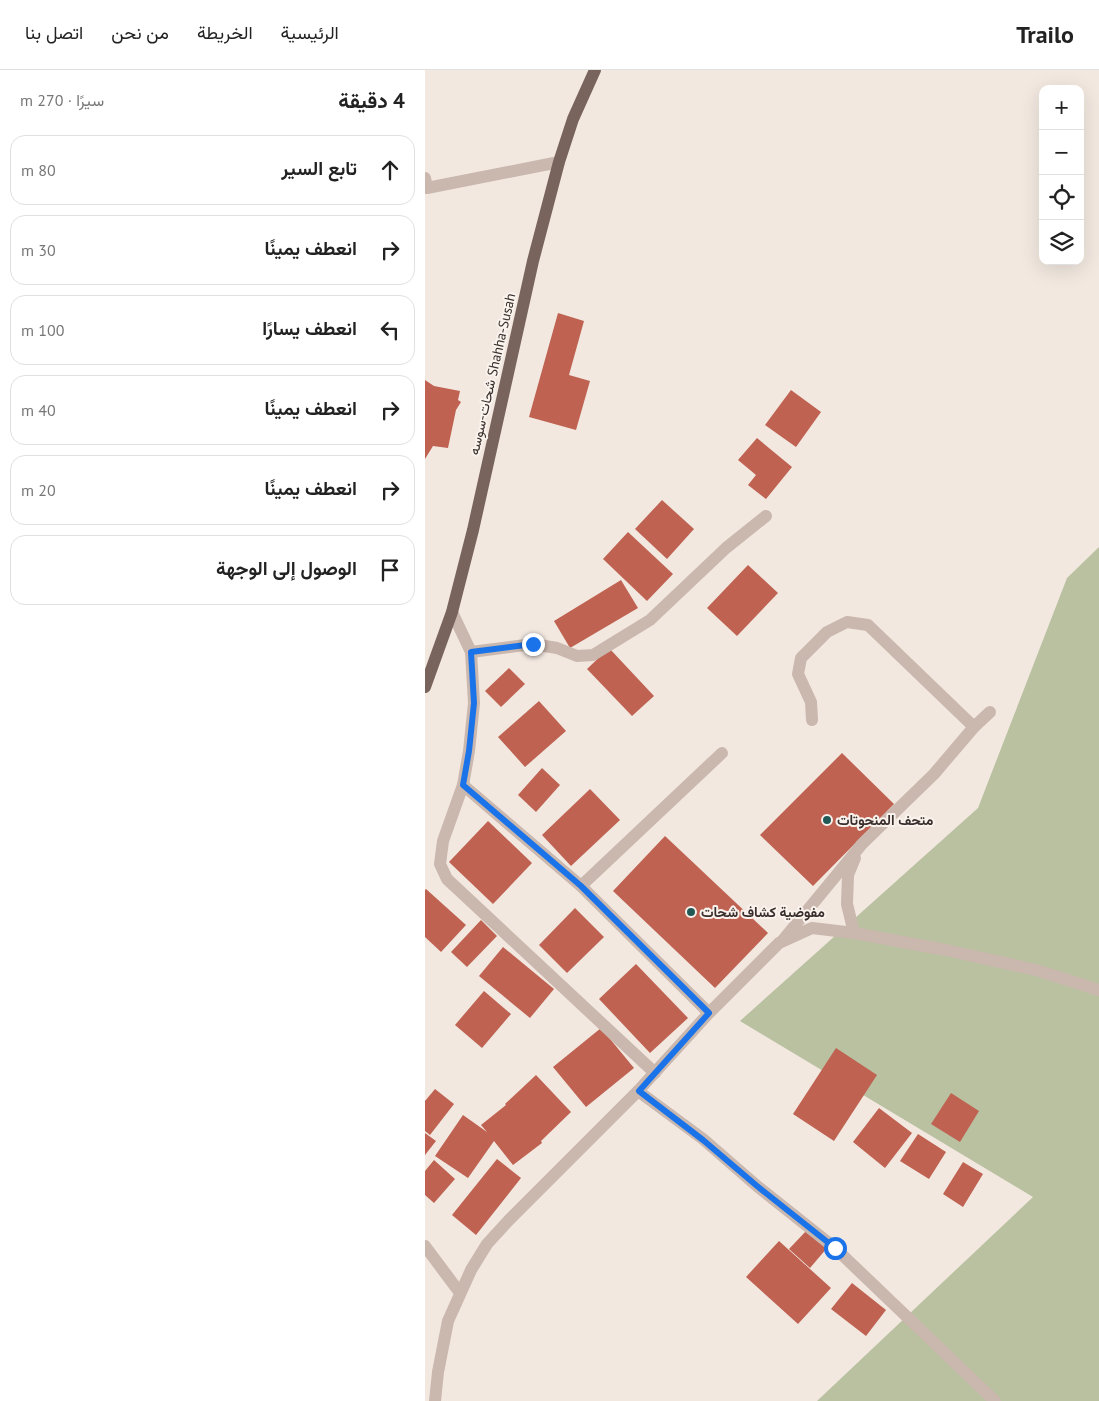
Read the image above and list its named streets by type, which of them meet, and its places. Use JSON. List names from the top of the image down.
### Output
{
  "streets": {
    "main road": ["شحات-سوسه Shahha-Susah"]
  },
  "places": ["متحف المنحوتات", "مفوضية كشاف شحات"],
  "page": {
    "header": "Trailo",
    "nav": [
      "الرئيسية",
      "الخريطة",
      "من نحن",
      "اتصل بنا"
    ],
    "heading": ["4 دقيقة", "سيرًا · 270 m"],
    "map_buttons": ["+", "−"],
    "list": [
      ["تابع السير", "80 m"],
      ["انعطف يمينًا", "30 m"],
      ["انعطف يسارًا", "100 m"],
      ["انعطف يمينًا", "40 m"],
      ["انعطف يمينًا", "20 m"],
      "الوصول إلى الوجهة"
    ]
  }
}
